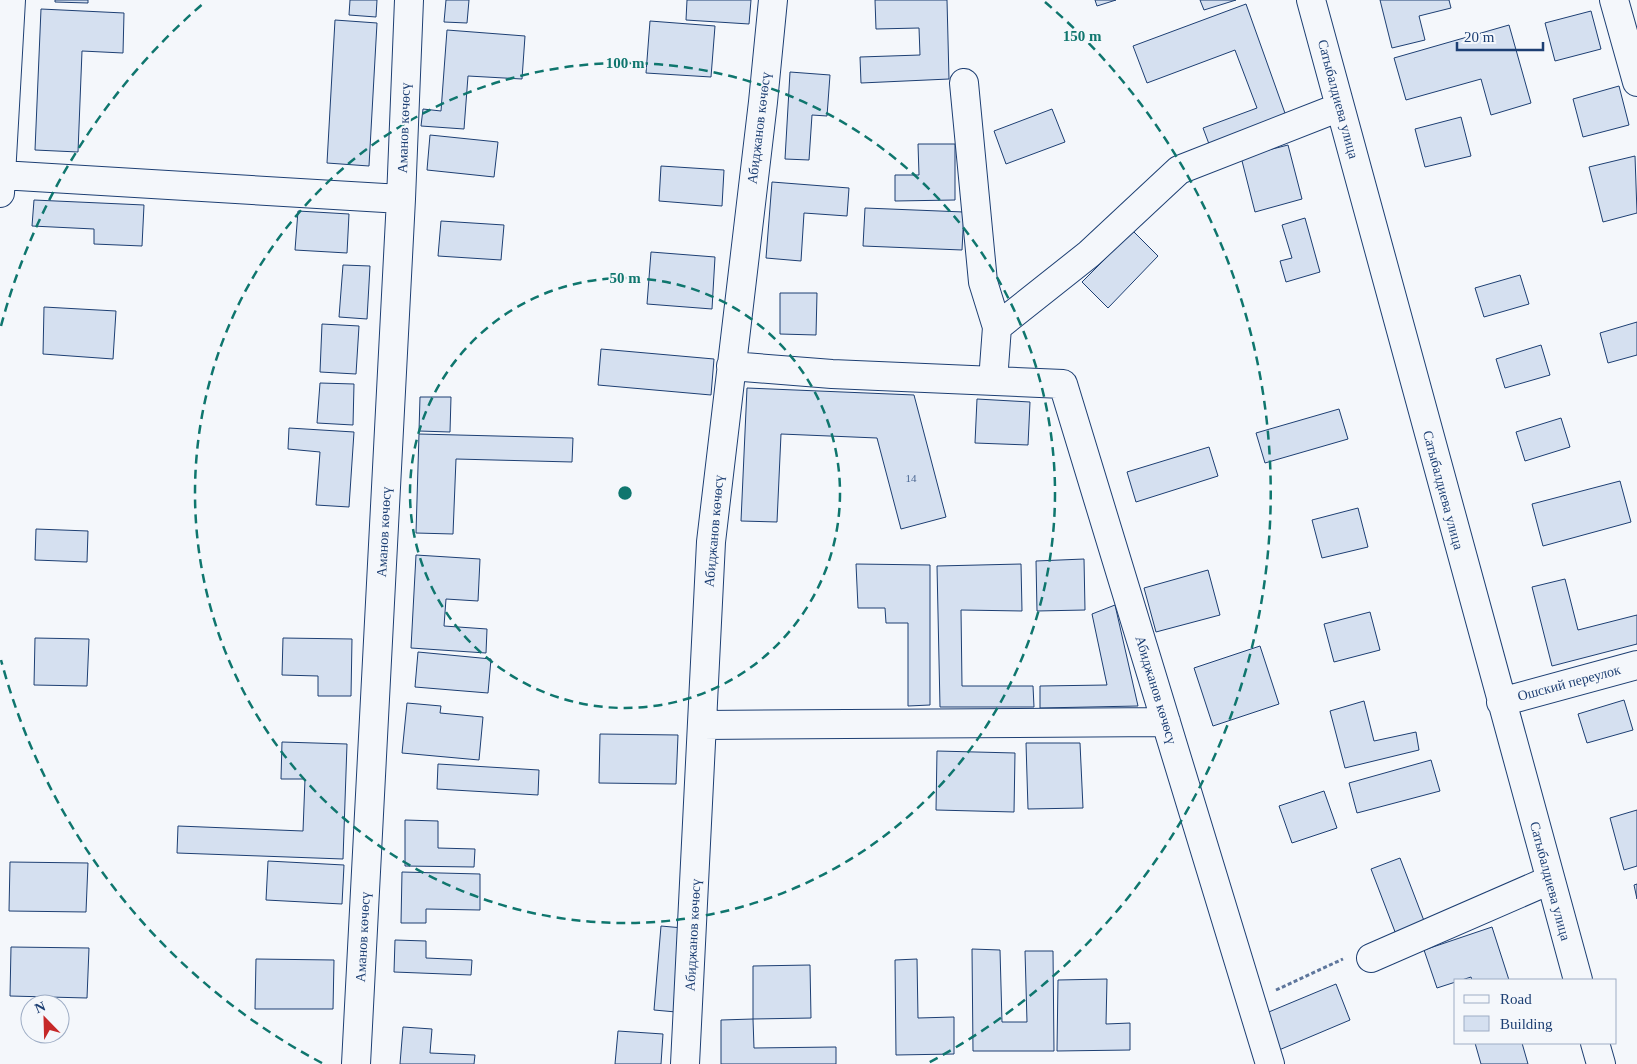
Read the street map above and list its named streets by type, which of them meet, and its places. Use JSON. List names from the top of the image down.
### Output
{
  "streets": {
    "street": [
      "Сатыбалдиева улица",
      "Аманов көчөсү",
      "Абиджанов көчөсү",
      "Ошский переулок"
    ]
  },
  "crossings": [
    ["Сатыбалдиева улица", "Ошский переулок"]
  ],
  "house_numbers": ["14"],
  "legend": ["Road", "Building"],
  "scale_bar": "20 m",
  "north": "top left",
  "rings": ["150 m", "100 m", "50 m"]
}
